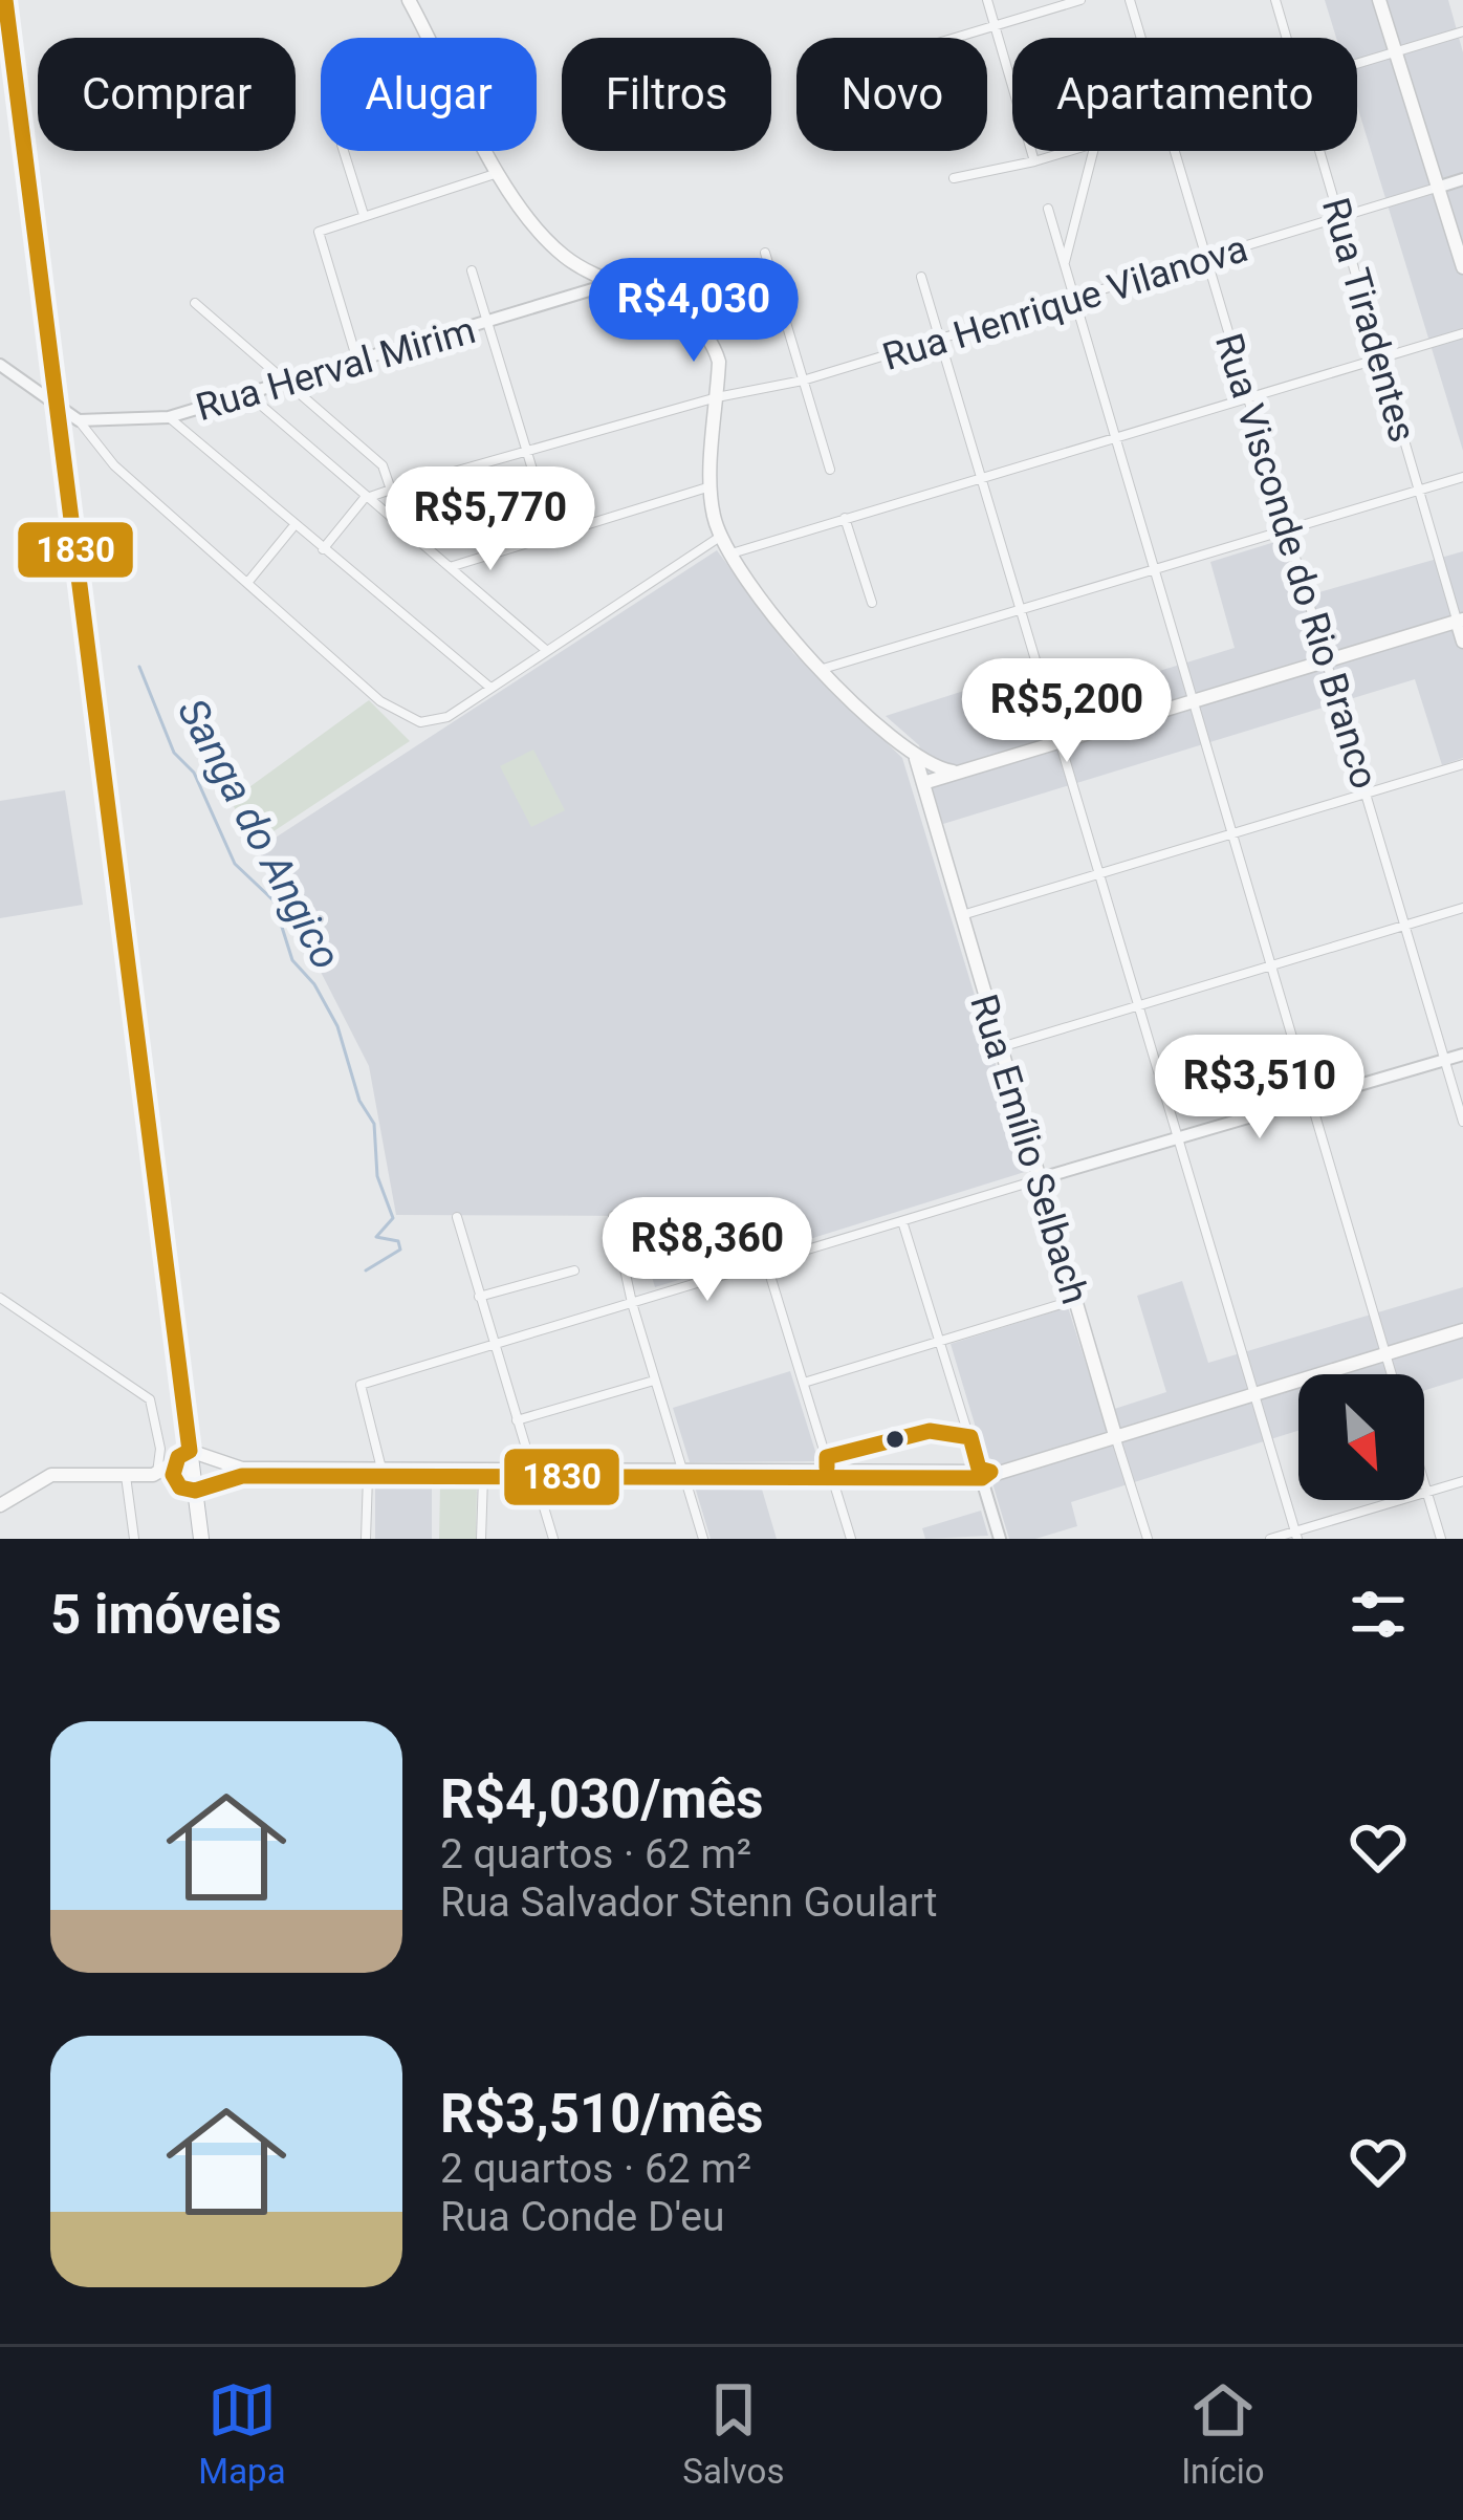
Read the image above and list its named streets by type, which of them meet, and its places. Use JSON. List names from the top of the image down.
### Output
{
  "streets": {
    "main road": ["Rua Tiradentes", "Rua Emílio Selbach"],
    "street": ["Rua Henrique Vilanova", "Rua Herval Mirim", "Rua Visconde do Rio Branco"]
  },
  "crossings": [
    ["Rua Henrique Vilanova", "Rua Tiradentes"],
    ["Rua Henrique Vilanova", "Rua Visconde do Rio Branco"]
  ],
  "water": ["Sanga do Angico"],
  "lines": ["transit line 1830"],
  "north": "bottom right",
  "page": {
    "chip": [
      "Comprar",
      "Alugar",
      "Filtros",
      "Novo",
      "Apartamento"
    ],
    "price": [
      "R$4,030",
      "R$5,770",
      "R$5,200",
      "R$3,510",
      "R$8,360"
    ],
    "heading": "5 imóveis",
    "list": [
      {
        "name": "R$4,030/mês",
        "note": "2 quartos · 62 m² · Rua Salvador Stenn Goulart"
      },
      {
        "name": "R$3,510/mês",
        "note": "2 quartos · 62 m² · Rua Conde D'eu"
      }
    ],
    "tabs": ["Mapa", "Salvos", "Início"]
  }
}
